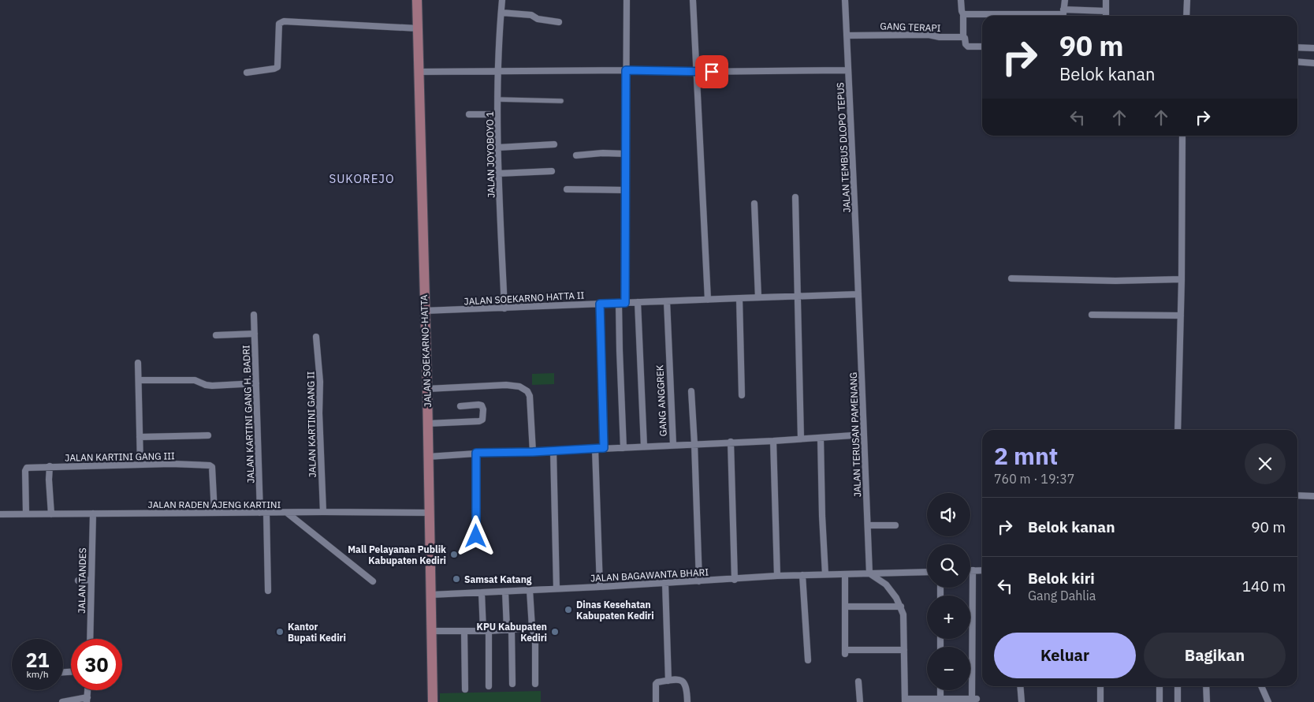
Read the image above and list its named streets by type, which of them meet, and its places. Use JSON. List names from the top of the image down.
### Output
{
  "streets": {
    "main road": ["JALAN SOEKARNO-HATTA"],
    "street": [
      "GANG TERAPI",
      "JALAN TEMBUS DLOPO TEPUS",
      "JALAN JOYOBOYO 1",
      "JALAN SOEKARNO HATTA II",
      "GANG ANGGREK",
      "JALAN KARTINI GANG H. BADRI",
      "JALAN KARTINI GANG II",
      "JALAN TERUSAN PAMENANG",
      "JALAN KARTINI GANG III",
      "JALAN RADEN AJENG KARTINI",
      "JALAN BAGAWANTA BHARI",
      "JALAN TANDES"
    ]
  },
  "crossings": [
    ["GANG TERAPI", "JALAN TEMBUS DLOPO TEPUS"],
    ["JALAN TEMBUS DLOPO TEPUS", "JALAN SOEKARNO HATTA II"],
    ["JALAN TEMBUS DLOPO TEPUS", "JALAN TERUSAN PAMENANG"],
    ["JALAN JOYOBOYO 1", "JALAN SOEKARNO HATTA II"],
    ["JALAN SOEKARNO HATTA II", "JALAN SOEKARNO-HATTA"],
    ["JALAN SOEKARNO HATTA II", "GANG ANGGREK"],
    ["JALAN SOEKARNO HATTA II", "JALAN TERUSAN PAMENANG"],
    ["JALAN SOEKARNO-HATTA", "JALAN RADEN AJENG KARTINI"],
    ["JALAN SOEKARNO-HATTA", "JALAN BAGAWANTA BHARI"],
    ["JALAN KARTINI GANG H. BADRI", "JALAN RADEN AJENG KARTINI"],
    ["JALAN KARTINI GANG II", "JALAN RADEN AJENG KARTINI"],
    ["JALAN TERUSAN PAMENANG", "JALAN BAGAWANTA BHARI"],
    ["JALAN KARTINI GANG III", "JALAN RADEN AJENG KARTINI"],
    ["JALAN RADEN AJENG KARTINI", "JALAN TANDES"]
  ],
  "districts": ["SUKOREJO"],
  "places": [
    "Mall Pelayanan Publik Kabupaten Kediri",
    "Samsat Katang",
    "Dinas Kesehatan Kabupaten Kediri",
    "Kantor Bupati Kediri",
    "KPU Kabupaten Kediri"
  ],
  "page": {
    "turn": ["90 m", "Belok kanan"],
    "heading": ["2 mnt", "760 m · 19:37"],
    "map_buttons": ["+", "−"],
    "list": [
      {
        "name": "Belok kanan",
        "value": "90 m"
      },
      {
        "name": "Belok kiri",
        "note": "Gang Dahlia",
        "value": "140 m"
      }
    ],
    "buttons": ["Keluar", "Bagikan"],
    "speed": "21 km/h",
    "limit": "30"
  }
}
